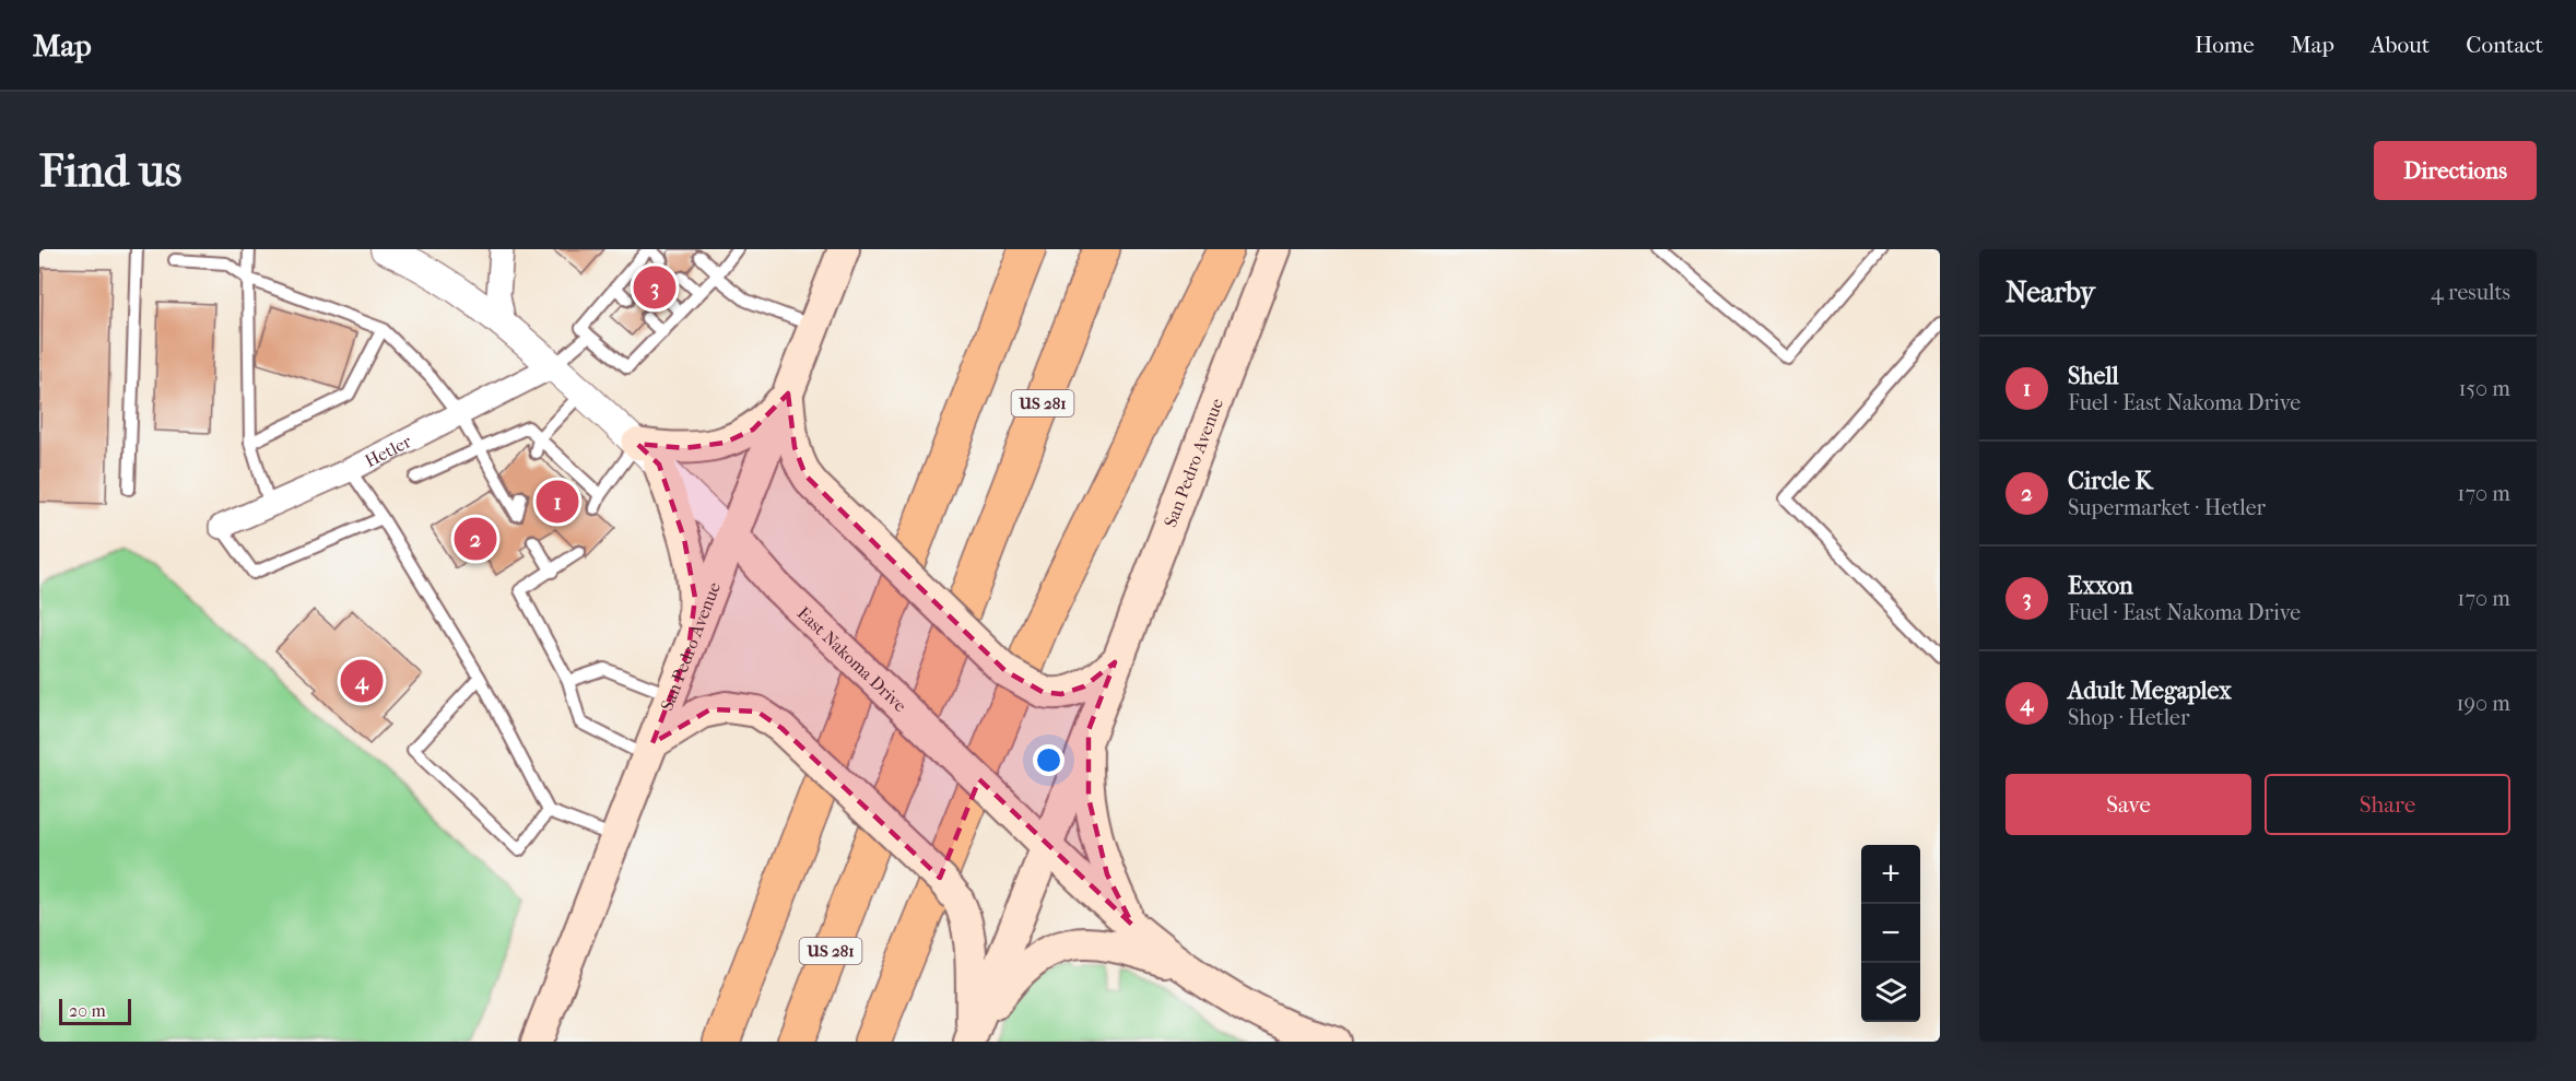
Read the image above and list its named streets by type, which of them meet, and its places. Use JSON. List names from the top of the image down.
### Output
{
  "streets": {
    "highway": ["US 281"],
    "main road": ["San Pedro Avenue", "East Nakoma Drive"],
    "street": ["Hetler"]
  },
  "crossings": [
    ["Hetler", "East Nakoma Drive"],
    ["San Pedro Avenue", "East Nakoma Drive"]
  ],
  "scale_bar": "20 m",
  "page": {
    "header": "Map",
    "nav": [
      "Home",
      "Map",
      "About",
      "Contact"
    ],
    "buttons": [
      "Directions",
      ["Save", "Share"]
    ],
    "title": "Find us",
    "heading": ["Nearby", "4 results"],
    "pins": [
      "3",
      "1",
      "2",
      "4"
    ],
    "list": [
      {
        "mark": "1",
        "name": "Shell",
        "note": "Fuel · East Nakoma Drive",
        "value": "150 m"
      },
      {
        "mark": "2",
        "name": "Circle K",
        "note": "Supermarket · Hetler",
        "value": "170 m"
      },
      {
        "mark": "3",
        "name": "Exxon",
        "note": "Fuel · East Nakoma Drive",
        "value": "170 m"
      },
      {
        "mark": "4",
        "name": "Adult Megaplex",
        "note": "Shop · Hetler",
        "value": "190 m"
      }
    ],
    "map_buttons": ["+", "−"],
    "scale": "20 m"
  }
}
